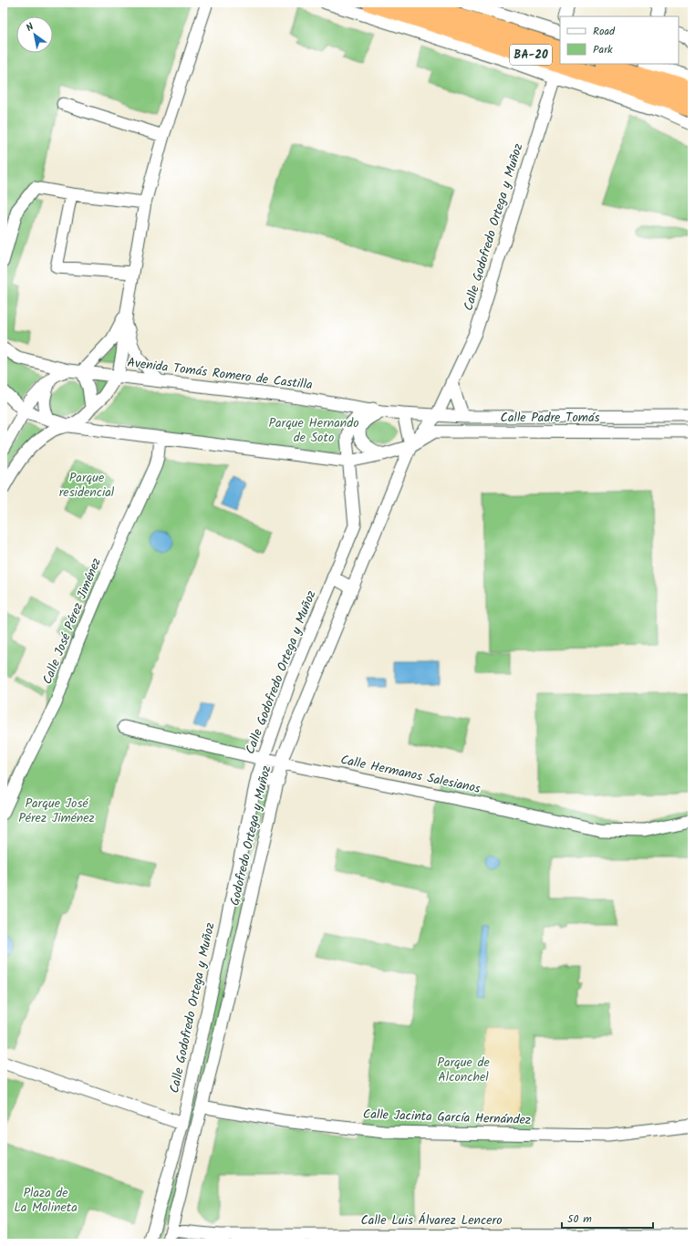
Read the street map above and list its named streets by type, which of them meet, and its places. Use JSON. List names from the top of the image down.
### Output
{
  "streets": {
    "highway": ["BA-20"],
    "street": [
      "Calle Godofredo Ortega y Muñoz",
      "Avenida Tomás Romero de Castilla",
      "Calle Padre Tomás",
      "Calle José Pérez Jiménez",
      "Calle Hermanos Salesianos",
      "Godofredo Ortega y Muñoz",
      "Calle Jacinta García Hernández",
      "Calle Luis Álvarez Lencero"
    ]
  },
  "crossings": [
    ["Calle Godofredo Ortega y Muñoz", "Avenida Tomás Romero de Castilla"],
    ["Calle Godofredo Ortega y Muñoz", "Calle Padre Tomás"],
    ["Calle Godofredo Ortega y Muñoz", "Calle Hermanos Salesianos"],
    ["Calle Godofredo Ortega y Muñoz", "Godofredo Ortega y Muñoz"],
    ["Avenida Tomás Romero de Castilla", "Calle Padre Tomás"],
    ["Calle Hermanos Salesianos", "Godofredo Ortega y Muñoz"],
    ["Godofredo Ortega y Muñoz", "Calle Jacinta García Hernández"]
  ],
  "parks": [
    "Parque Hernando de Soto",
    "Parque residencial",
    "Parque José Pérez Jiménez",
    "Parque de Alconchel",
    "Plaza de La Molineta"
  ],
  "legend": ["Road", "Park"],
  "scale_bar": "50 m",
  "north": "top left"
}
